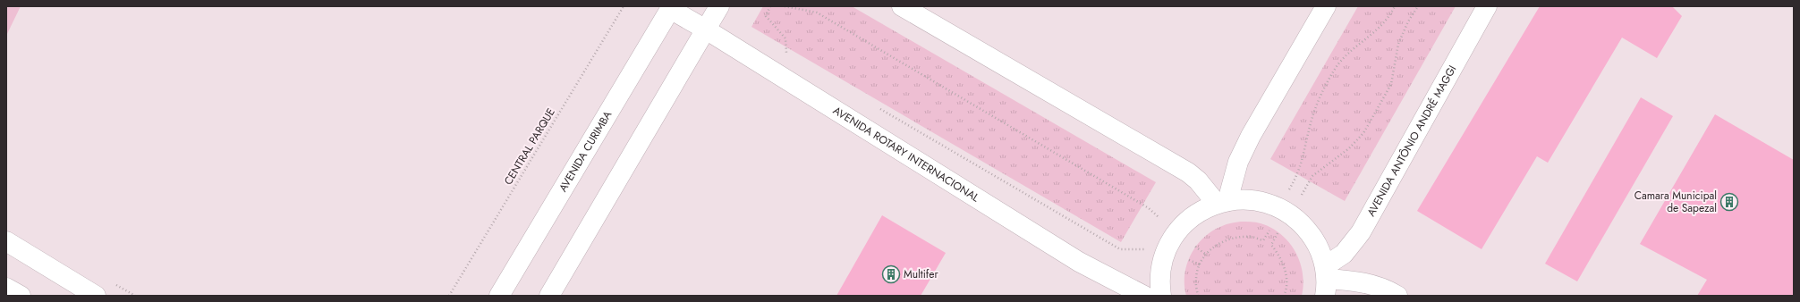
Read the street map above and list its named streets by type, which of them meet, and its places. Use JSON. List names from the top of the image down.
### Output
{
  "streets": {
    "street": ["AVENIDA ANTÔNIO ANDRÉ MAGGI", "AVENIDA CURIMBA", "AVENIDA ROTARY INTERNACIONAL"],
    "path": ["CENTRAL PARQUE"]
  },
  "crossings": [
    ["AVENIDA CURIMBA", "AVENIDA ROTARY INTERNACIONAL"]
  ],
  "places": {
    "building": ["Camara Municipal de Sapezal", "Multifer"]
  }
}
